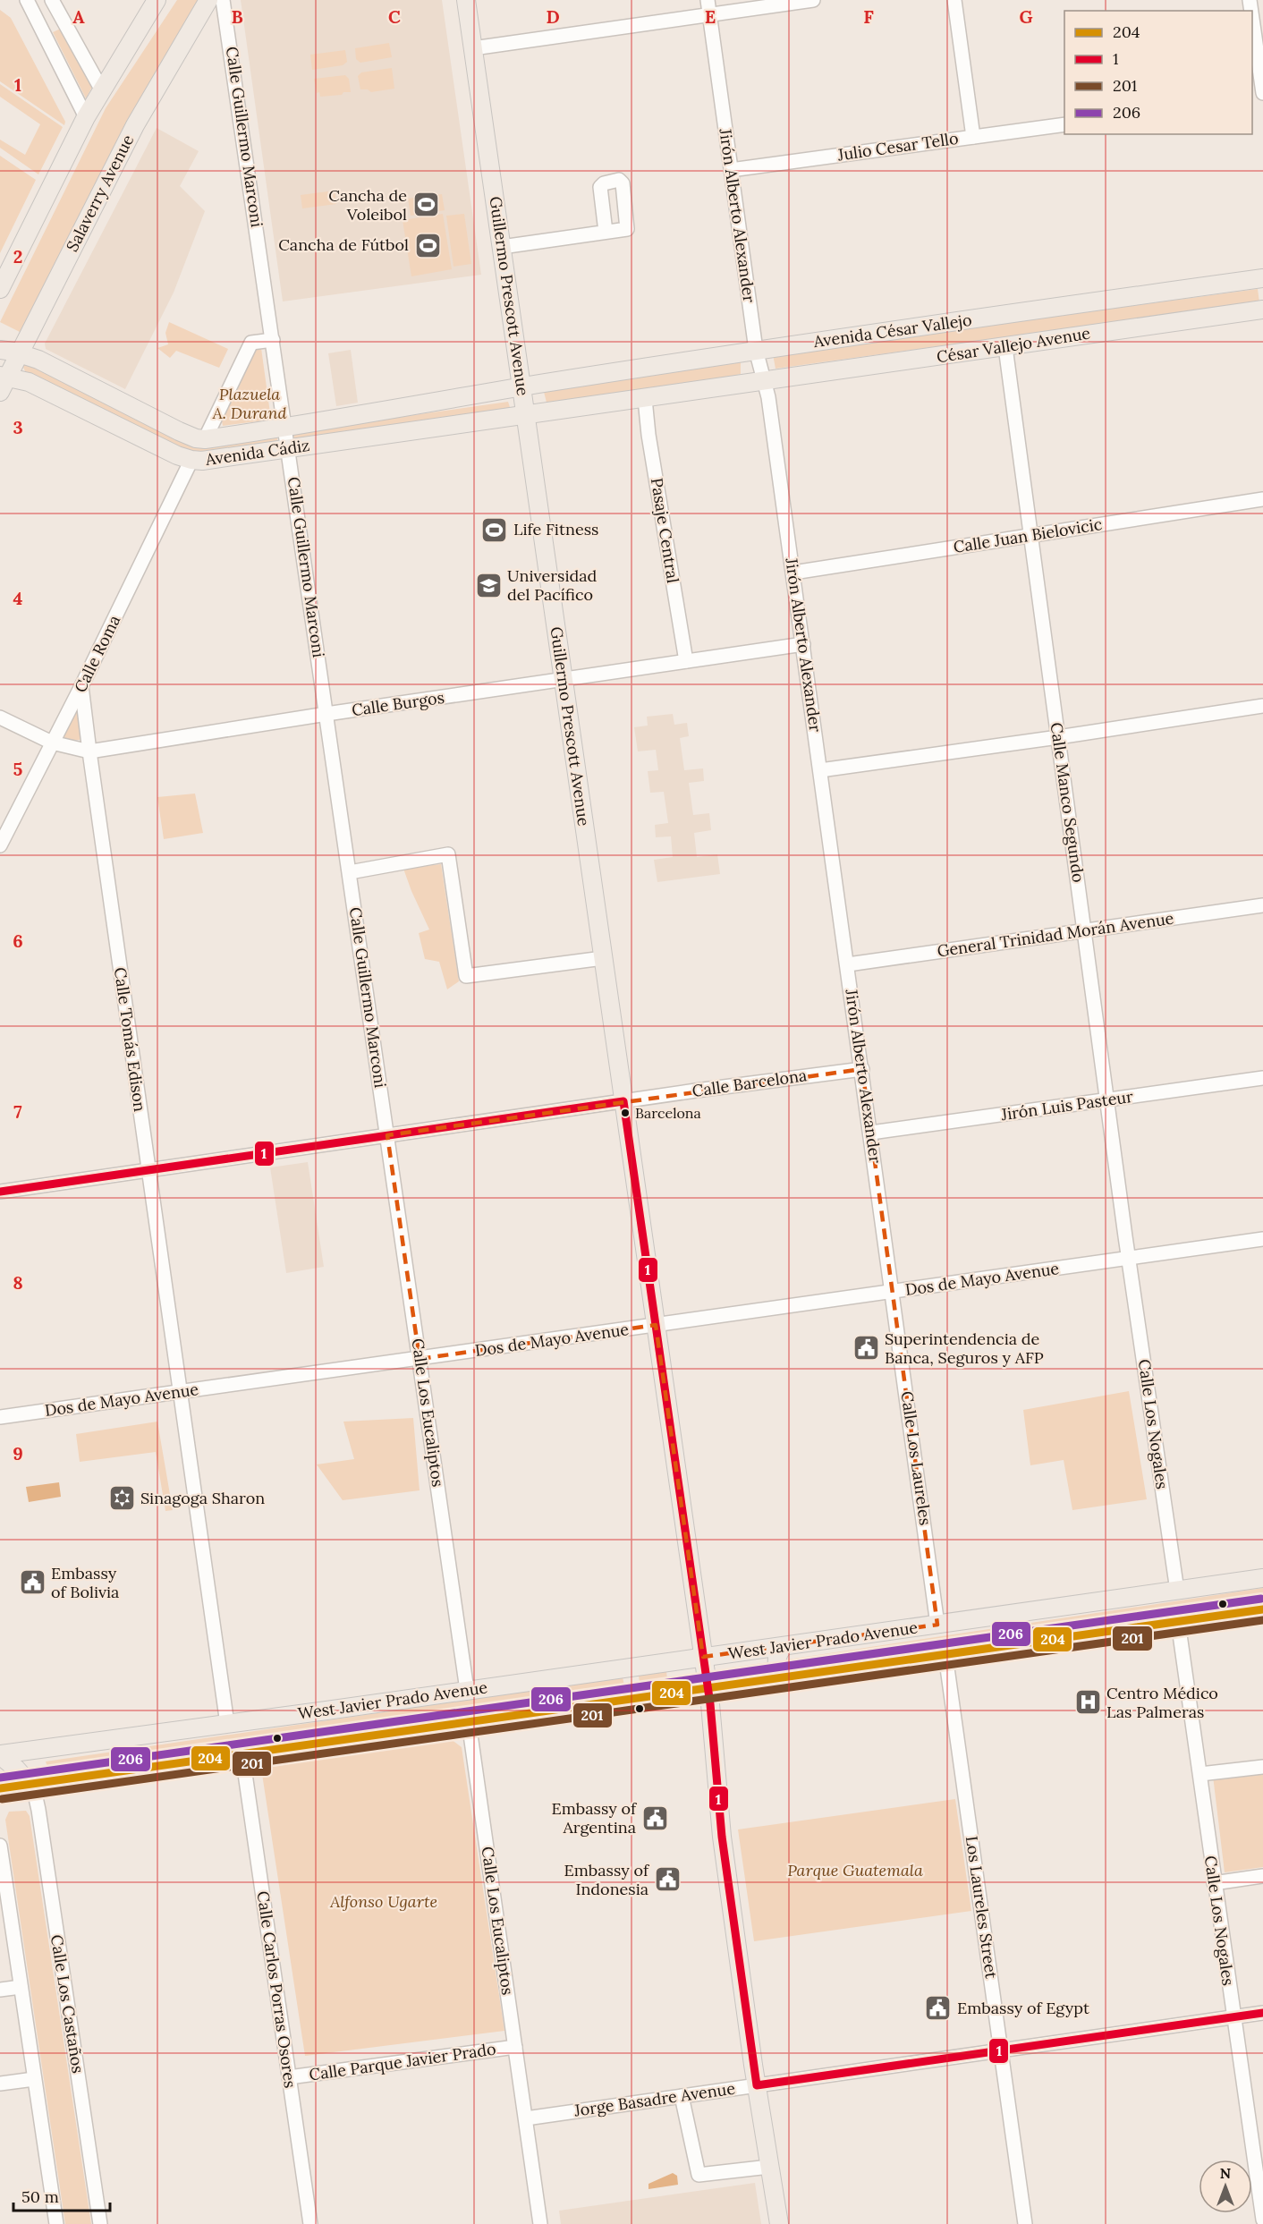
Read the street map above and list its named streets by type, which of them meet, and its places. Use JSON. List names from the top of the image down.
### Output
{
  "streets": {
    "main road": [
      "Salaverry Avenue",
      "Guillermo Prescott Avenue",
      "Avenida César Vallejo",
      "César Vallejo Avenue",
      "Avenida Cádiz",
      "West Javier Prado Avenue"
    ],
    "street": [
      "Calle Guillermo Marconi",
      "Julio Cesar Tello",
      "Jirón Alberto Alexander",
      "Pasaje Central",
      "Calle Juan Bielovicic",
      "Calle Roma",
      "Calle Burgos",
      "Calle Manco Segundo",
      "General Trinidad Morán Avenue",
      "Calle Tomás Edison",
      "Calle Barcelona",
      "Jirón Luis Pasteur",
      "Dos de Mayo Avenue",
      "Calle Los Eucaliptos",
      "Calle Los Nogales",
      "Calle Los Laureles",
      "Los Laureles Street",
      "Calle Carlos Porras Osores",
      "Calle Los Castaños",
      "Calle Parque Javier Prado",
      "Jorge Basadre Avenue"
    ]
  },
  "crossings": [
    ["Calle Guillermo Marconi", "Avenida Cádiz"],
    ["Calle Guillermo Marconi", "Calle Burgos"],
    ["Calle Guillermo Marconi", "Calle Barcelona"],
    ["Calle Guillermo Marconi", "Calle Los Eucaliptos"],
    ["Julio Cesar Tello", "Jirón Alberto Alexander"],
    ["Salaverry Avenue", "Avenida Cádiz"],
    ["Jirón Alberto Alexander", "Avenida César Vallejo"],
    ["Jirón Alberto Alexander", "César Vallejo Avenue"],
    ["Jirón Alberto Alexander", "Calle Juan Bielovicic"],
    ["Jirón Alberto Alexander", "Calle Burgos"],
    ["Jirón Alberto Alexander", "General Trinidad Morán Avenue"],
    ["Jirón Alberto Alexander", "Calle Barcelona"],
    ["Jirón Alberto Alexander", "Jirón Luis Pasteur"],
    ["Jirón Alberto Alexander", "Dos de Mayo Avenue"],
    ["Jirón Alberto Alexander", "Calle Los Laureles"],
    ["Guillermo Prescott Avenue", "Avenida César Vallejo"],
    ["Guillermo Prescott Avenue", "Avenida Cádiz"],
    ["Guillermo Prescott Avenue", "Calle Burgos"],
    ["Guillermo Prescott Avenue", "Calle Barcelona"],
    ["Guillermo Prescott Avenue", "Dos de Mayo Avenue"],
    ["Guillermo Prescott Avenue", "West Javier Prado Avenue"],
    ["Guillermo Prescott Avenue", "Jorge Basadre Avenue"],
    ["Avenida César Vallejo", "Avenida Cádiz"],
    ["César Vallejo Avenue", "Calle Manco Segundo"],
    ["Avenida Cádiz", "Calle Roma"],
    ["Pasaje Central", "Calle Burgos"],
    ["Calle Juan Bielovicic", "Calle Manco Segundo"],
    ["Calle Roma", "Calle Burgos"],
    ["Calle Roma", "Calle Tomás Edison"],
    ["Calle Burgos", "Calle Tomás Edison"],
    ["Calle Manco Segundo", "General Trinidad Morán Avenue"],
    ["Calle Manco Segundo", "Jirón Luis Pasteur"],
    ["Calle Manco Segundo", "Dos de Mayo Avenue"],
    ["Calle Manco Segundo", "Calle Los Nogales"],
    ["Calle Tomás Edison", "Calle Barcelona"],
    ["Calle Tomás Edison", "Dos de Mayo Avenue"],
    ["Calle Barcelona", "Calle Los Eucaliptos"],
    ["Dos de Mayo Avenue", "Calle Los Eucaliptos"],
    ["Dos de Mayo Avenue", "Calle Los Nogales"],
    ["Dos de Mayo Avenue", "Calle Los Laureles"],
    ["Calle Los Eucaliptos", "West Javier Prado Avenue"],
    ["Calle Los Eucaliptos", "Calle Parque Javier Prado"],
    ["Calle Los Eucaliptos", "Jorge Basadre Avenue"],
    ["Calle Los Nogales", "West Javier Prado Avenue"],
    ["Calle Los Nogales", "Jorge Basadre Avenue"],
    ["Calle Los Laureles", "West Javier Prado Avenue"],
    ["West Javier Prado Avenue", "Los Laureles Street"],
    ["West Javier Prado Avenue", "Calle Carlos Porras Osores"],
    ["West Javier Prado Avenue", "Calle Los Castaños"],
    ["Los Laureles Street", "Jorge Basadre Avenue"],
    ["Calle Carlos Porras Osores", "Calle Parque Javier Prado"]
  ],
  "parks": ["Plazuela A. Durand", "Parque Guatemala", "Alfonso Ugarte"],
  "places": {
    "sports": ["Cancha de Voleibol", "Cancha de Fútbol", "Life Fitness"],
    "school or university": ["Universidad del Pacífico"],
    "other": ["Barcelona"],
    "public building": [
      "Superintendencia de Banca, Seguros y AFP",
      "Embassy of Bolivia",
      "Embassy of Argentina",
      "Embassy of Indonesia",
      "Embassy of Egypt"
    ],
    "synagogue": ["Sinagoga Sharon"],
    "hospital": ["Centro Médico Las Palmeras"]
  },
  "lines": [
    "transit line 1",
    "transit line 206",
    "transit line 204",
    "transit line 201"
  ],
  "legend": [
    "204",
    "1",
    "201",
    "206"
  ],
  "scale_bar": "50 m",
  "north": "top",
  "grid": {
    "columns": [
      "A",
      "B",
      "C",
      "D",
      "E",
      "F",
      "G"
    ],
    "rows": [
      "1",
      "2",
      "3",
      "4",
      "5",
      "6",
      "7",
      "8",
      "9"
    ]
  }
}
